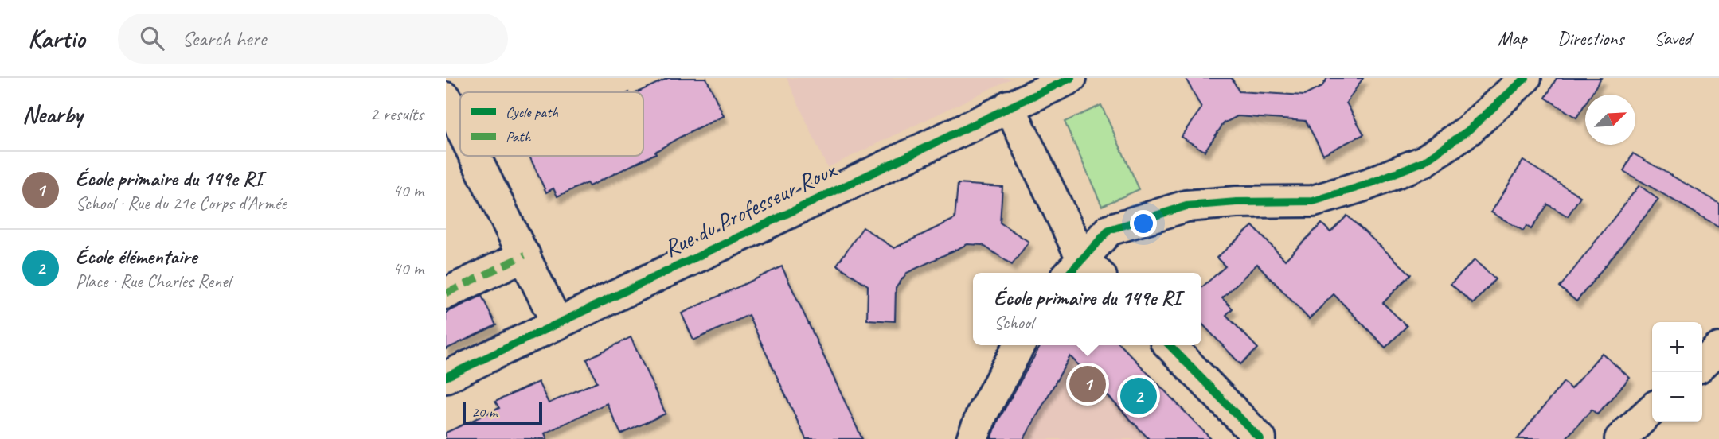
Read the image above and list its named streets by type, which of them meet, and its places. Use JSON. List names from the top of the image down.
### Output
{
  "streets": {
    "street": ["Rue du Professeur Roux"]
  },
  "legend": ["Cycle path", "Path"],
  "scale_bar": "20 m",
  "north": "top right",
  "page": {
    "header": "Kartio",
    "search": "Search here",
    "nav": ["Map", "Directions", "Saved"],
    "heading": ["Nearby", "2 results"],
    "list": [
      {
        "mark": "1",
        "name": "École primaire du 149e RI",
        "note": "School · Rue du 21e Corps d'Armée",
        "value": "40 m"
      },
      {
        "mark": "2",
        "name": "École élémentaire",
        "note": "Place · Rue Charles Renel",
        "value": "40 m"
      }
    ],
    "popup": ["École primaire du 149e RI", "School"],
    "map_buttons": ["+", "−"],
    "pins": ["1", "2"],
    "scale": "20 m"
  }
}
